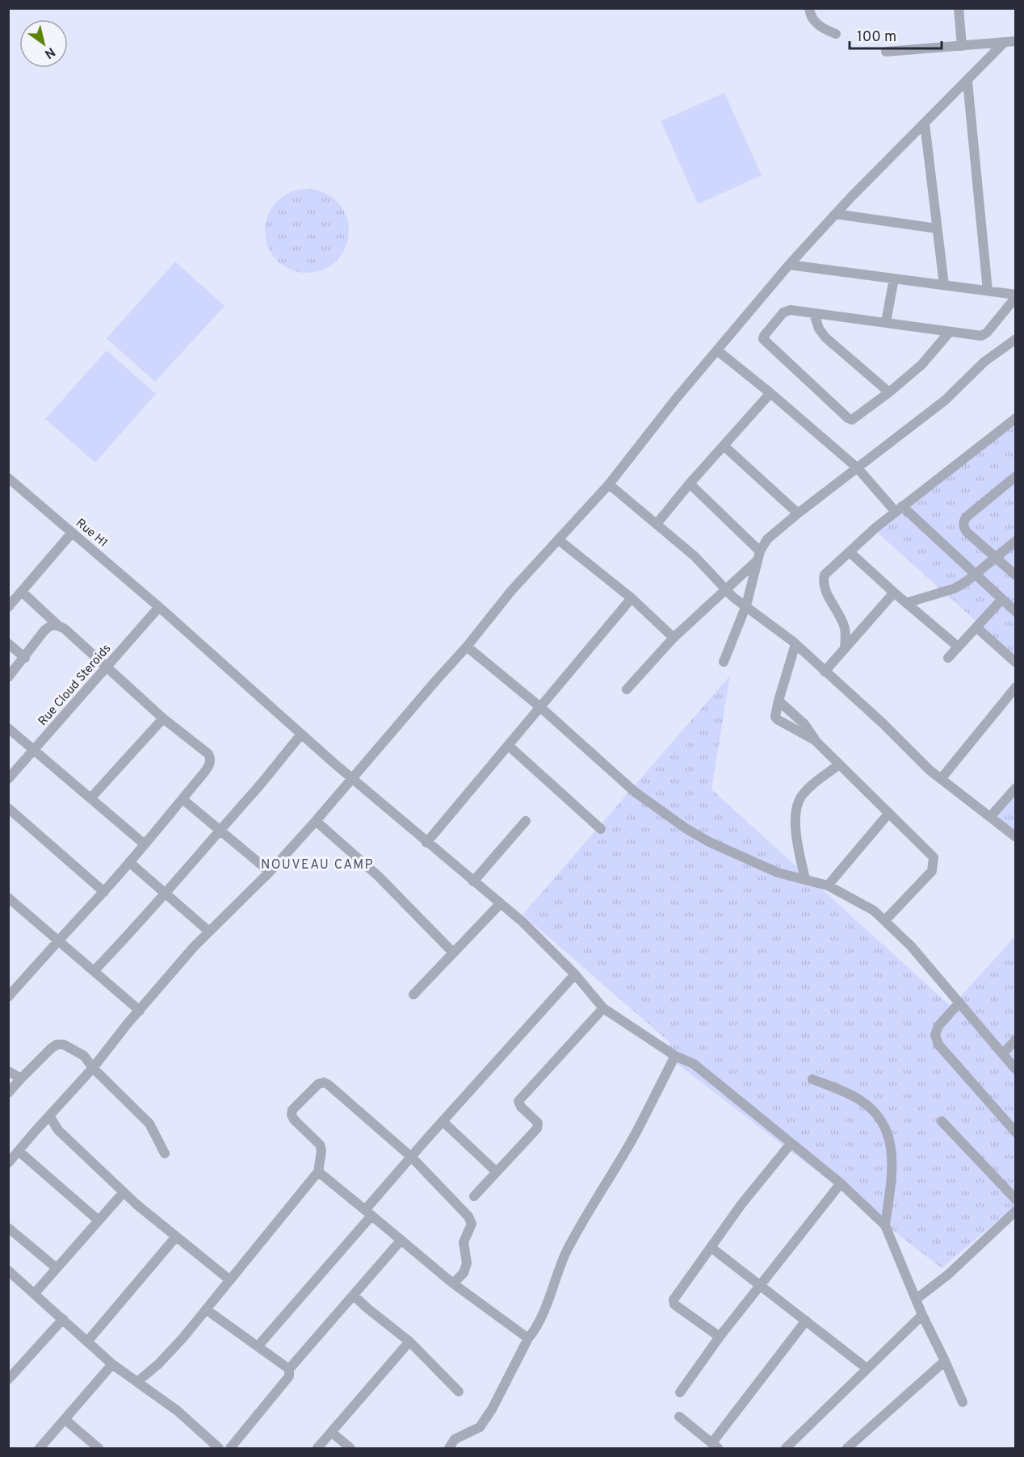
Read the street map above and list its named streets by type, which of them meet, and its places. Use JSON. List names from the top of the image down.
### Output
{
  "streets": {
    "street": ["Rue H1", "Rue Cloud Steroids"]
  },
  "crossings": [
    ["Rue H1", "Rue Cloud Steroids"]
  ],
  "districts": ["NOUVEAU CAMP"],
  "scale_bar": "100 m",
  "north": "bottom right"
}
